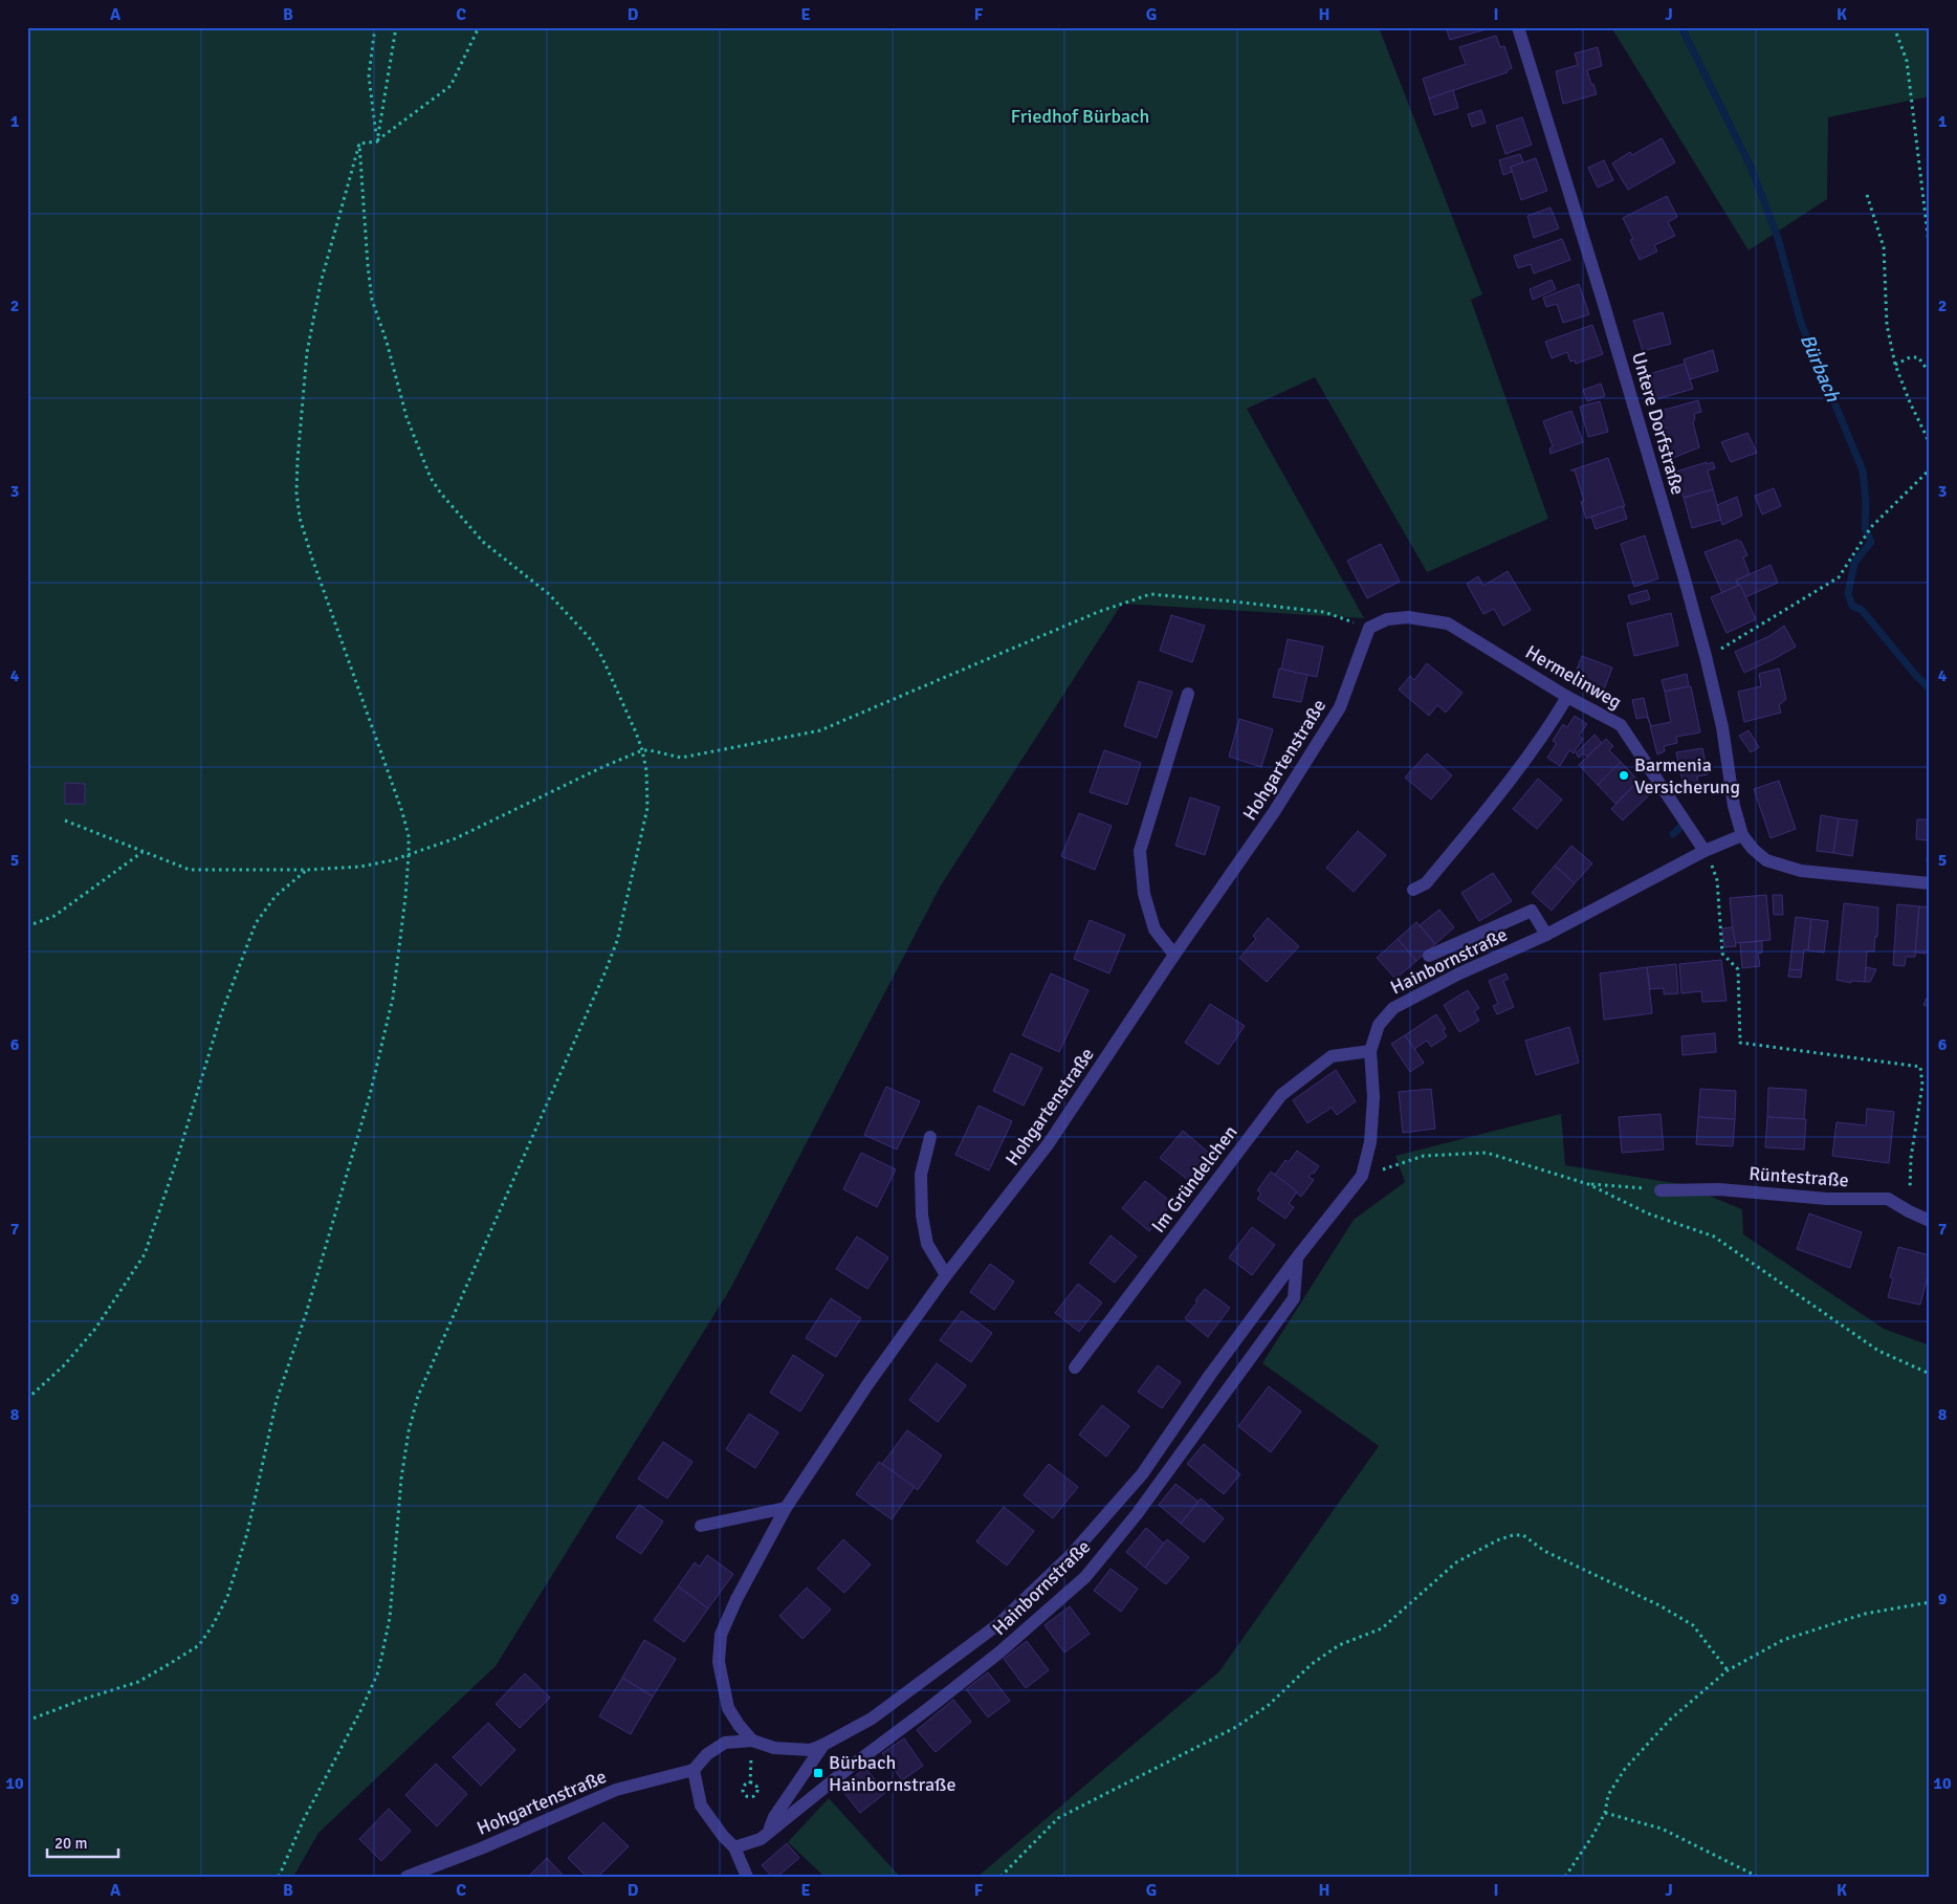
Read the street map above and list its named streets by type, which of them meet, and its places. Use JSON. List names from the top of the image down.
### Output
{
  "streets": {
    "street": [
      "Untere Dorfstraße",
      "Hermelinweg",
      "Hohgartenstraße",
      "Hainbornstraße",
      "Rüntestraße",
      "Im Gründelchen"
    ]
  },
  "crossings": [
    ["Untere Dorfstraße", "Hainbornstraße"],
    ["Hermelinweg", "Hohgartenstraße"],
    ["Hermelinweg", "Hainbornstraße"],
    ["Hohgartenstraße", "Hainbornstraße"],
    ["Hainbornstraße", "Im Gründelchen"]
  ],
  "water": ["Bürbach"],
  "parks": ["Friedhof Bürbach"],
  "places": {
    "other": ["Barmenia Versicherung"],
    "transit": ["Bürbach Hainbornstraße"]
  },
  "scale_bar": "20 m",
  "grid": {
    "columns": [
      "A",
      "B",
      "C",
      "D",
      "E",
      "F",
      "G",
      "H",
      "I",
      "J",
      "K"
    ],
    "rows": [
      "1",
      "2",
      "3",
      "4",
      "5",
      "6",
      "7",
      "8",
      "9",
      "10"
    ]
  }
}
